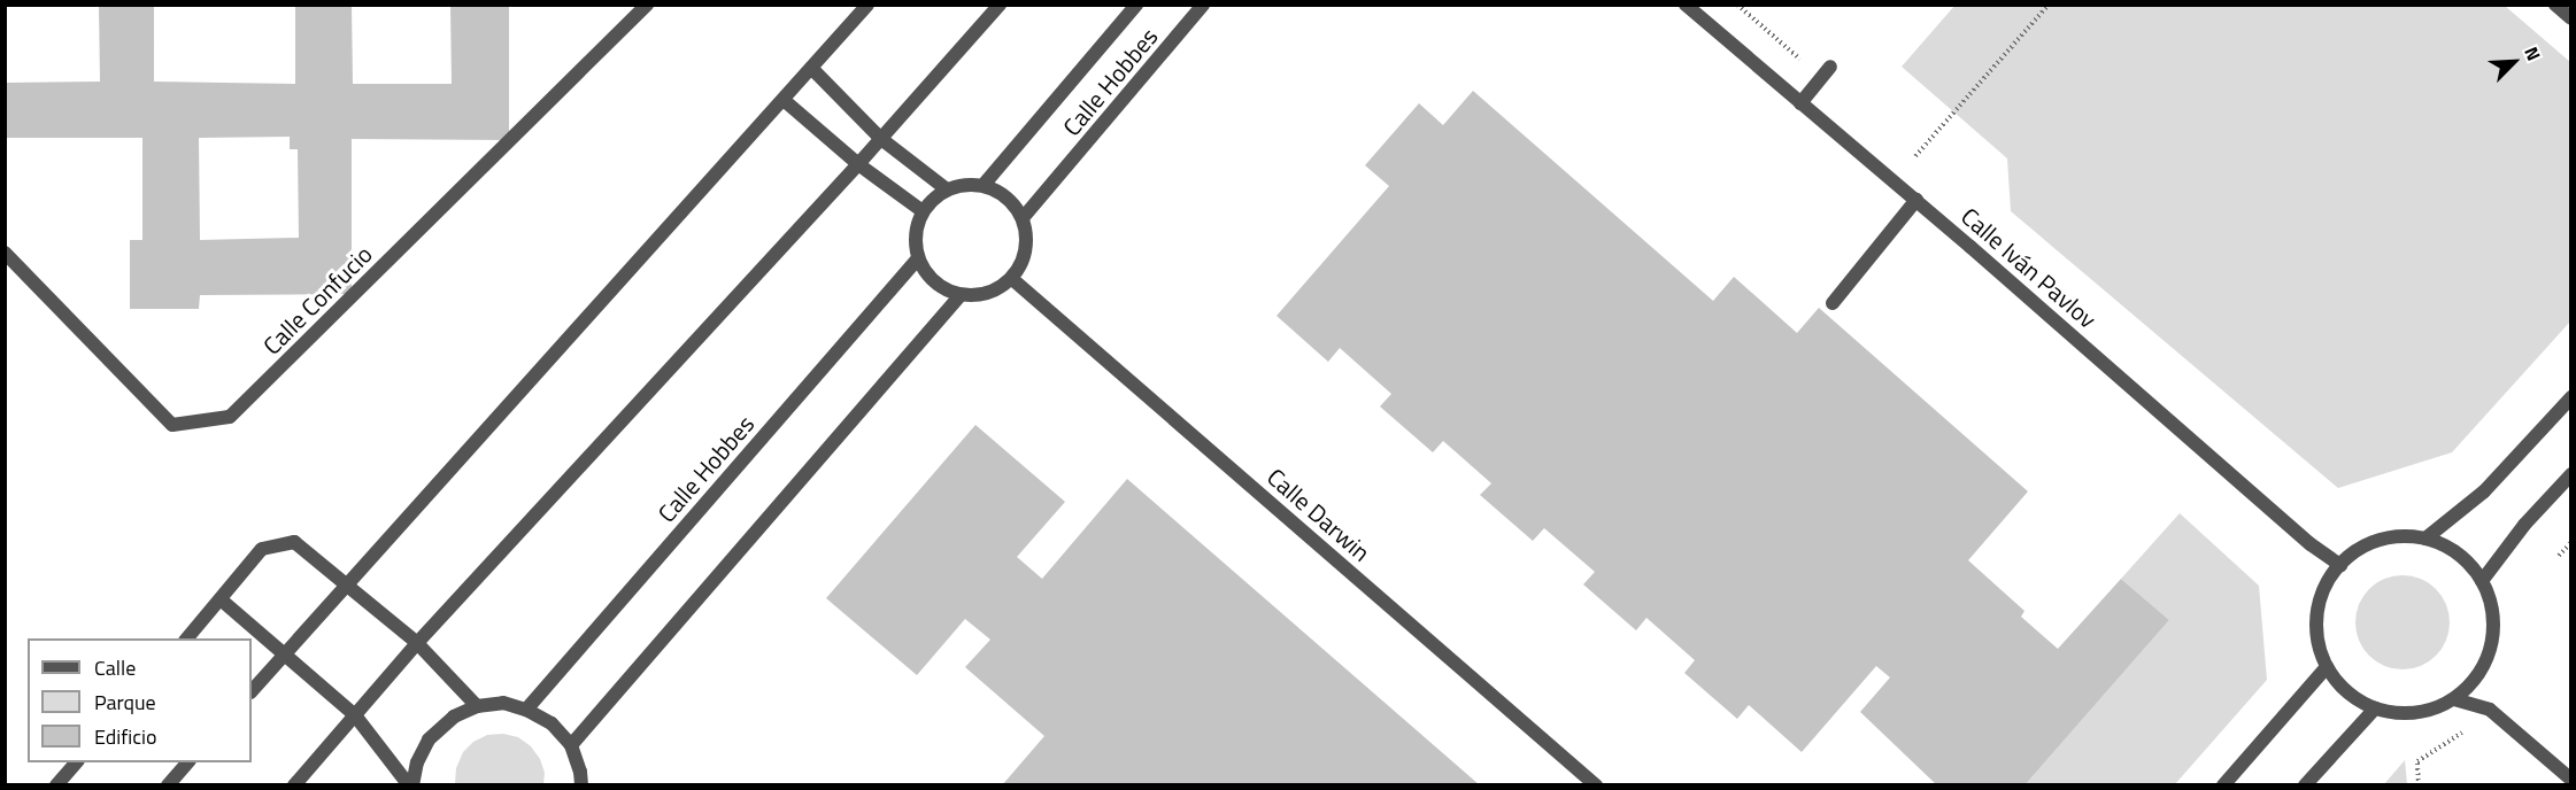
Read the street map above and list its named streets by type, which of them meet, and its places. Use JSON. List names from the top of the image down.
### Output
{
  "streets": {
    "street": [
      "Calle Hobbes",
      "Calle Iván Pavlov",
      "Calle Confucio",
      "Calle Darwin"
    ]
  },
  "crossings": [
    ["Calle Hobbes", "Calle Darwin"]
  ],
  "legend": ["Calle", "Parque", "Edificio"],
  "north": "top right"
}
